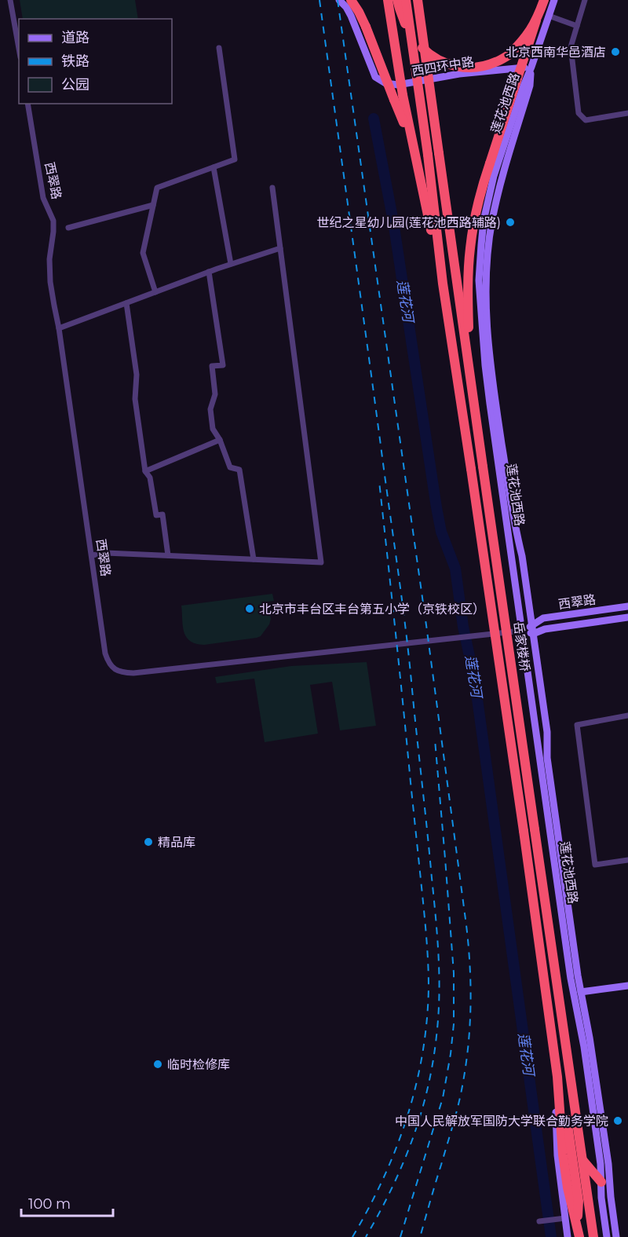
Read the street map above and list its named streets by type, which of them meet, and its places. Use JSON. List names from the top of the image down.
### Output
{
  "streets": {
    "highway": ["岳家楼桥"],
    "street": ["西四环中路", "莲花池西路", "西翠路"]
  },
  "crossings": [
    ["西四环中路", "莲花池西路"],
    ["莲花池西路", "西翠路"]
  ],
  "water": ["莲花河"],
  "places": [
    "北京西南华邑酒店",
    "世纪之星幼儿园(莲花池西路辅路)",
    "北京市丰台区丰台第五小学（京铁校区）",
    "精品库",
    "临时检修库",
    "中国人民解放军国防大学联合勤务学院"
  ],
  "legend": ["道路", "铁路", "公园"],
  "scale_bar": "100 m"
}
